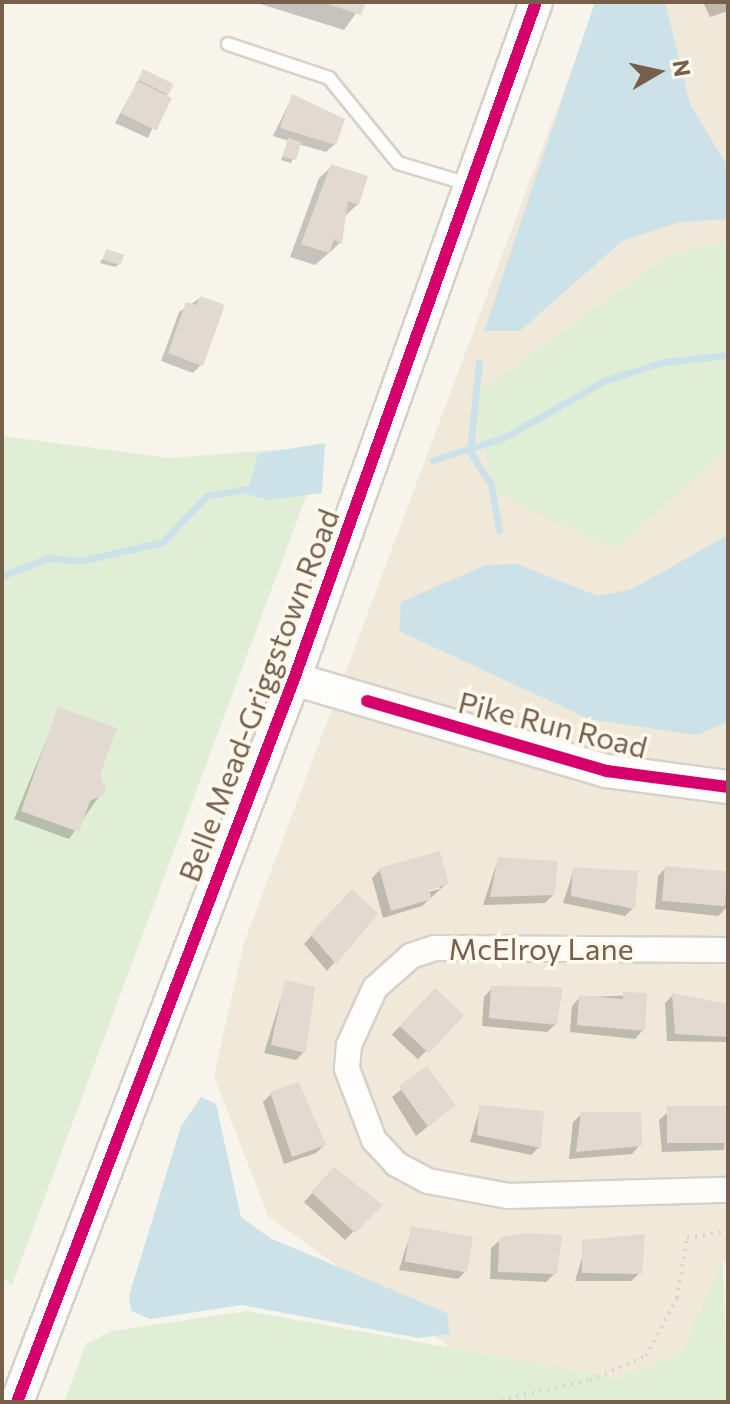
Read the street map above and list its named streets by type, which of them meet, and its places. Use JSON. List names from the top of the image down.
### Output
{
  "streets": {
    "street": ["Belle Mead-Griggstown Road", "Pike Run Road", "McElroy Lane"]
  },
  "crossings": [
    ["Belle Mead-Griggstown Road", "Pike Run Road"]
  ],
  "north": "right"
}
